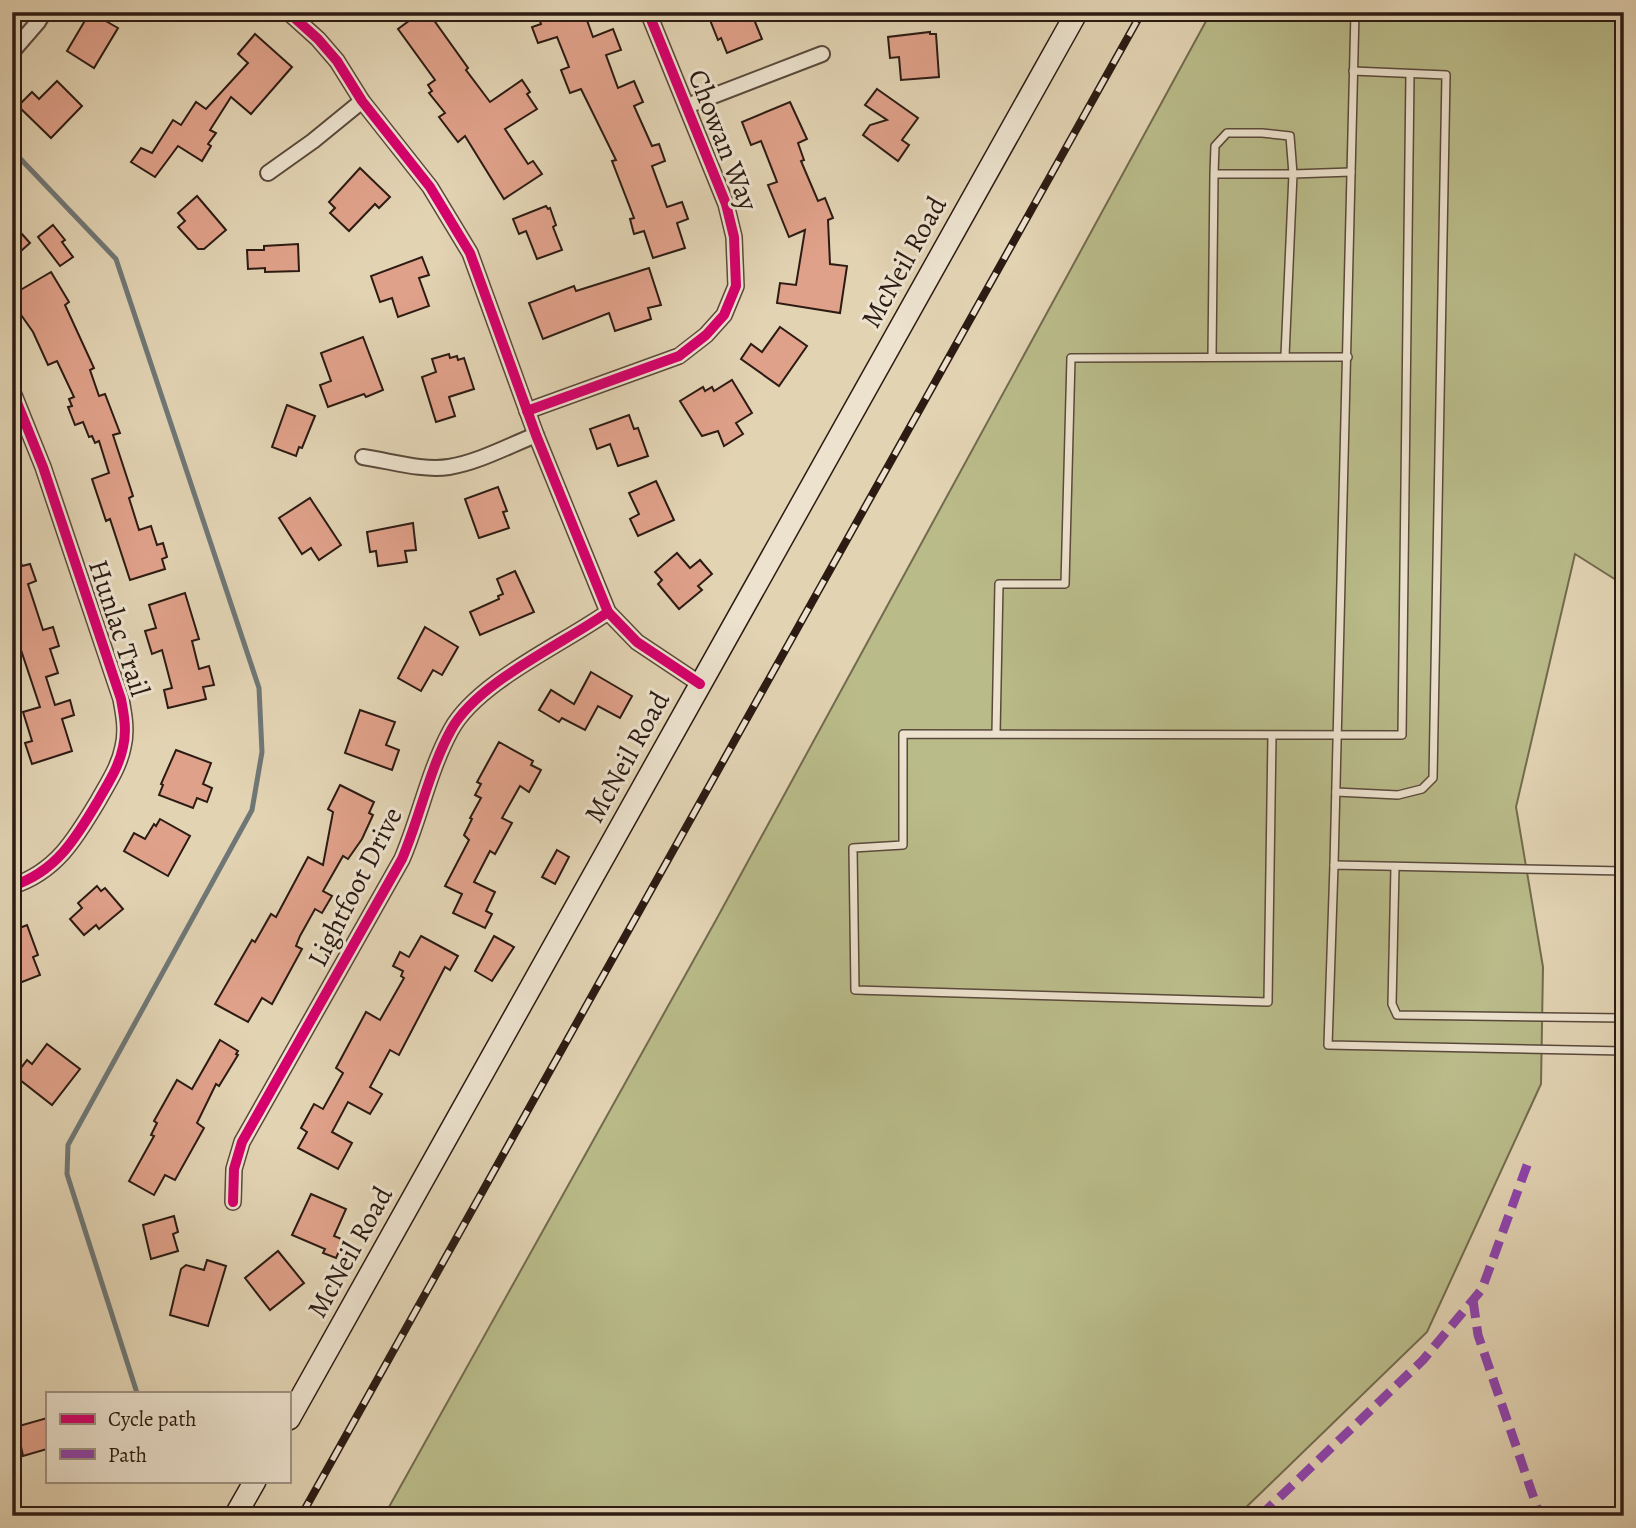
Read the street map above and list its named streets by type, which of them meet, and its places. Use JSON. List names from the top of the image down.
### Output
{
  "streets": {
    "main road": ["McNeil Road"],
    "street": ["Chowan Way", "Hunlac Trail", "Lightfoot Drive"]
  },
  "legend": ["Cycle path", "Path"]
}
